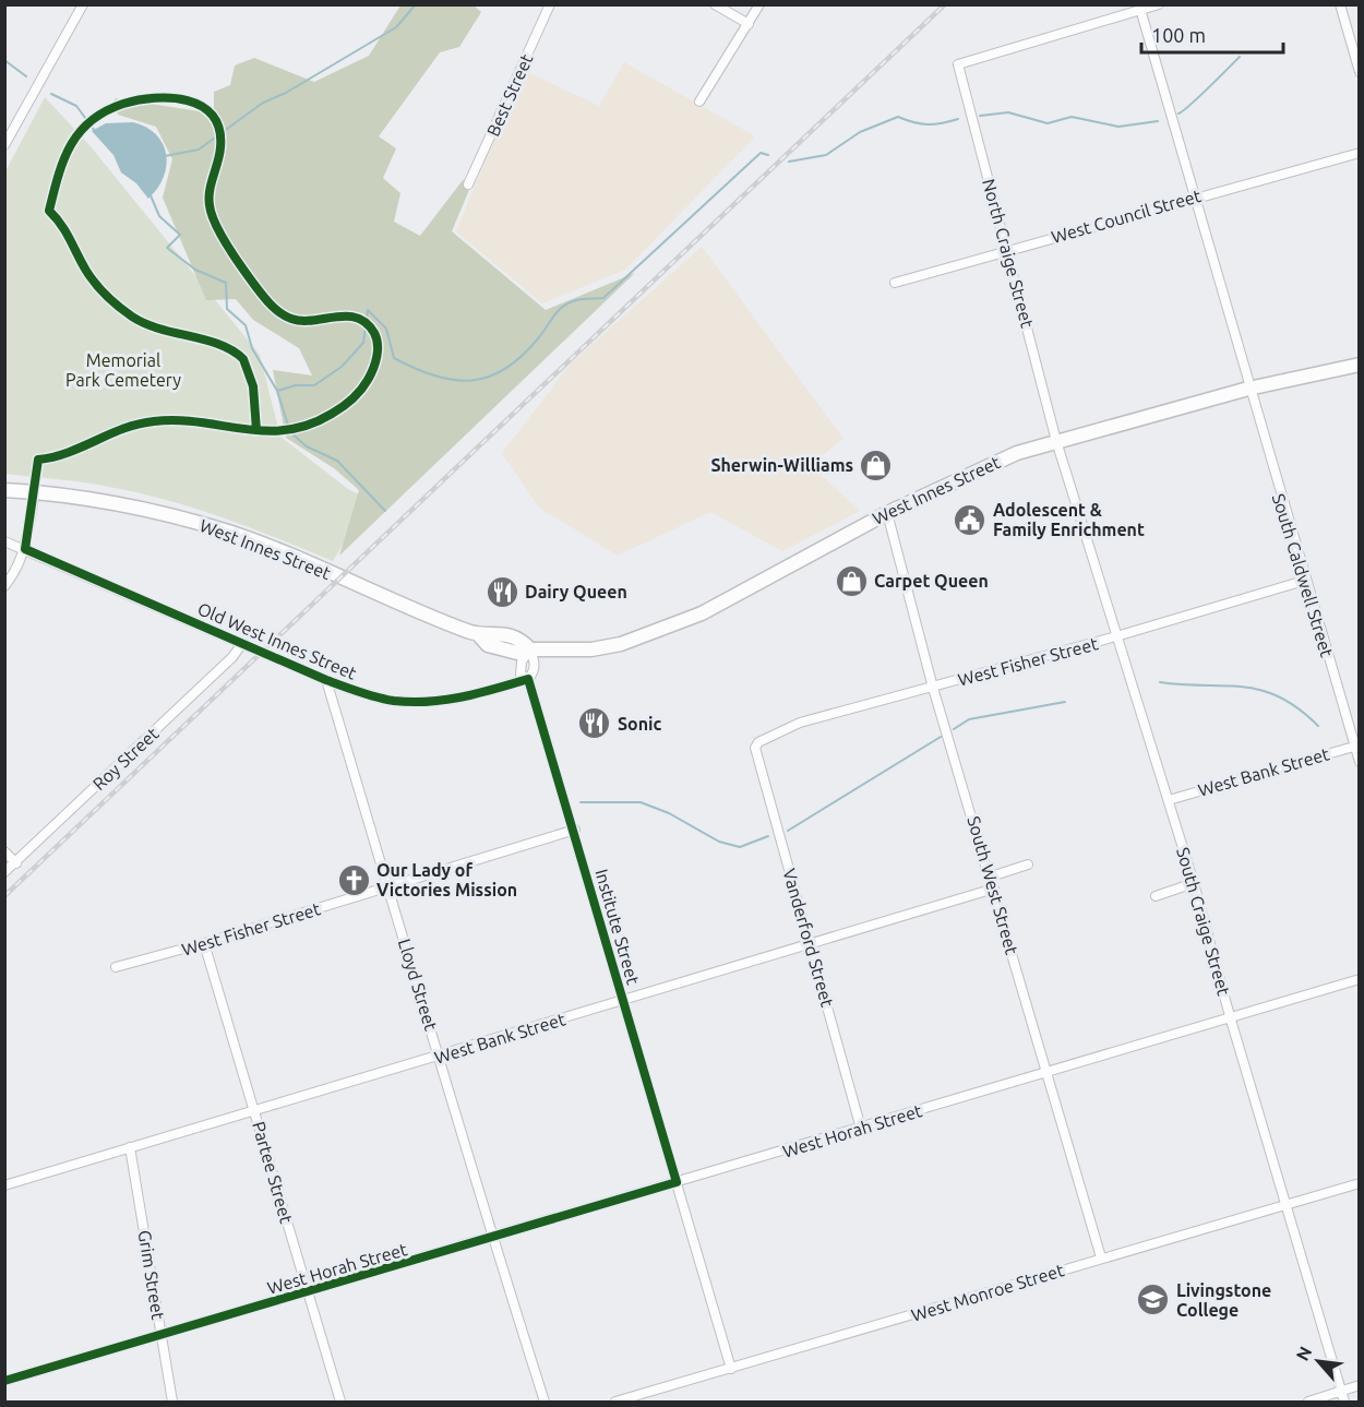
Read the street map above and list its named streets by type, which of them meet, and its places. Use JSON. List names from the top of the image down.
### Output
{
  "streets": {
    "main road": ["West Innes Street"],
    "street": [
      "Best Street",
      "West Council Street",
      "North Craige Street",
      "South Caldwell Street",
      "Old West Innes Street",
      "West Fisher Street",
      "Roy Street",
      "West Bank Street",
      "South West Street",
      "South Craige Street",
      "Institute Street",
      "Vanderford Street",
      "Lloyd Street",
      "West Horah Street",
      "Partee Street",
      "Grim Street",
      "West Monroe Street"
    ]
  },
  "crossings": [
    ["West Council Street", "North Craige Street"],
    ["West Council Street", "South Caldwell Street"],
    ["North Craige Street", "West Innes Street"],
    ["North Craige Street", "South Caldwell Street"],
    ["North Craige Street", "South Craige Street"],
    ["West Innes Street", "South Caldwell Street"],
    ["West Innes Street", "South West Street"],
    ["West Innes Street", "South Craige Street"],
    ["West Innes Street", "Institute Street"],
    ["South Caldwell Street", "West Fisher Street"],
    ["South Caldwell Street", "West Bank Street"],
    ["Old West Innes Street", "Roy Street"],
    ["Old West Innes Street", "Institute Street"],
    ["Old West Innes Street", "Lloyd Street"],
    ["West Fisher Street", "South West Street"],
    ["West Fisher Street", "South Craige Street"],
    ["West Fisher Street", "Institute Street"],
    ["West Fisher Street", "Vanderford Street"],
    ["West Fisher Street", "Lloyd Street"],
    ["West Fisher Street", "Partee Street"],
    ["West Bank Street", "South West Street"],
    ["West Bank Street", "South Craige Street"],
    ["West Bank Street", "Institute Street"],
    ["West Bank Street", "Vanderford Street"],
    ["West Bank Street", "Lloyd Street"],
    ["West Bank Street", "Partee Street"],
    ["West Bank Street", "Grim Street"],
    ["South West Street", "West Horah Street"],
    ["South West Street", "West Monroe Street"],
    ["South Craige Street", "West Horah Street"],
    ["South Craige Street", "West Monroe Street"],
    ["Institute Street", "West Horah Street"],
    ["Institute Street", "West Monroe Street"],
    ["Vanderford Street", "West Horah Street"],
    ["Lloyd Street", "West Horah Street"],
    ["West Horah Street", "Partee Street"],
    ["West Horah Street", "Grim Street"]
  ],
  "parks": ["Memorial Park Cemetery"],
  "places": {
    "shop": ["Sherwin-Williams", "Carpet Queen"],
    "public building": ["Adolescent & Family Enrichment"],
    "restaurant": ["Dairy Queen", "Sonic"],
    "church": ["Our Lady of Victories Mission"],
    "school or university": ["Livingstone College"]
  },
  "scale_bar": "100 m",
  "north": "top left"
}
